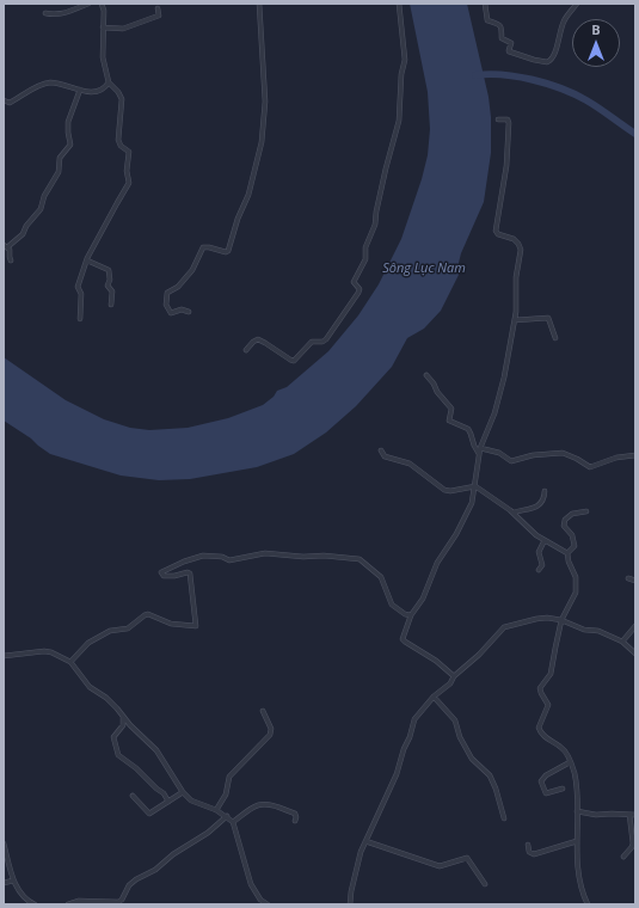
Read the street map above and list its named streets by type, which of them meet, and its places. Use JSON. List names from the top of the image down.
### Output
{
  "water": ["Sông Lục Nam"],
  "north": "top"
}
